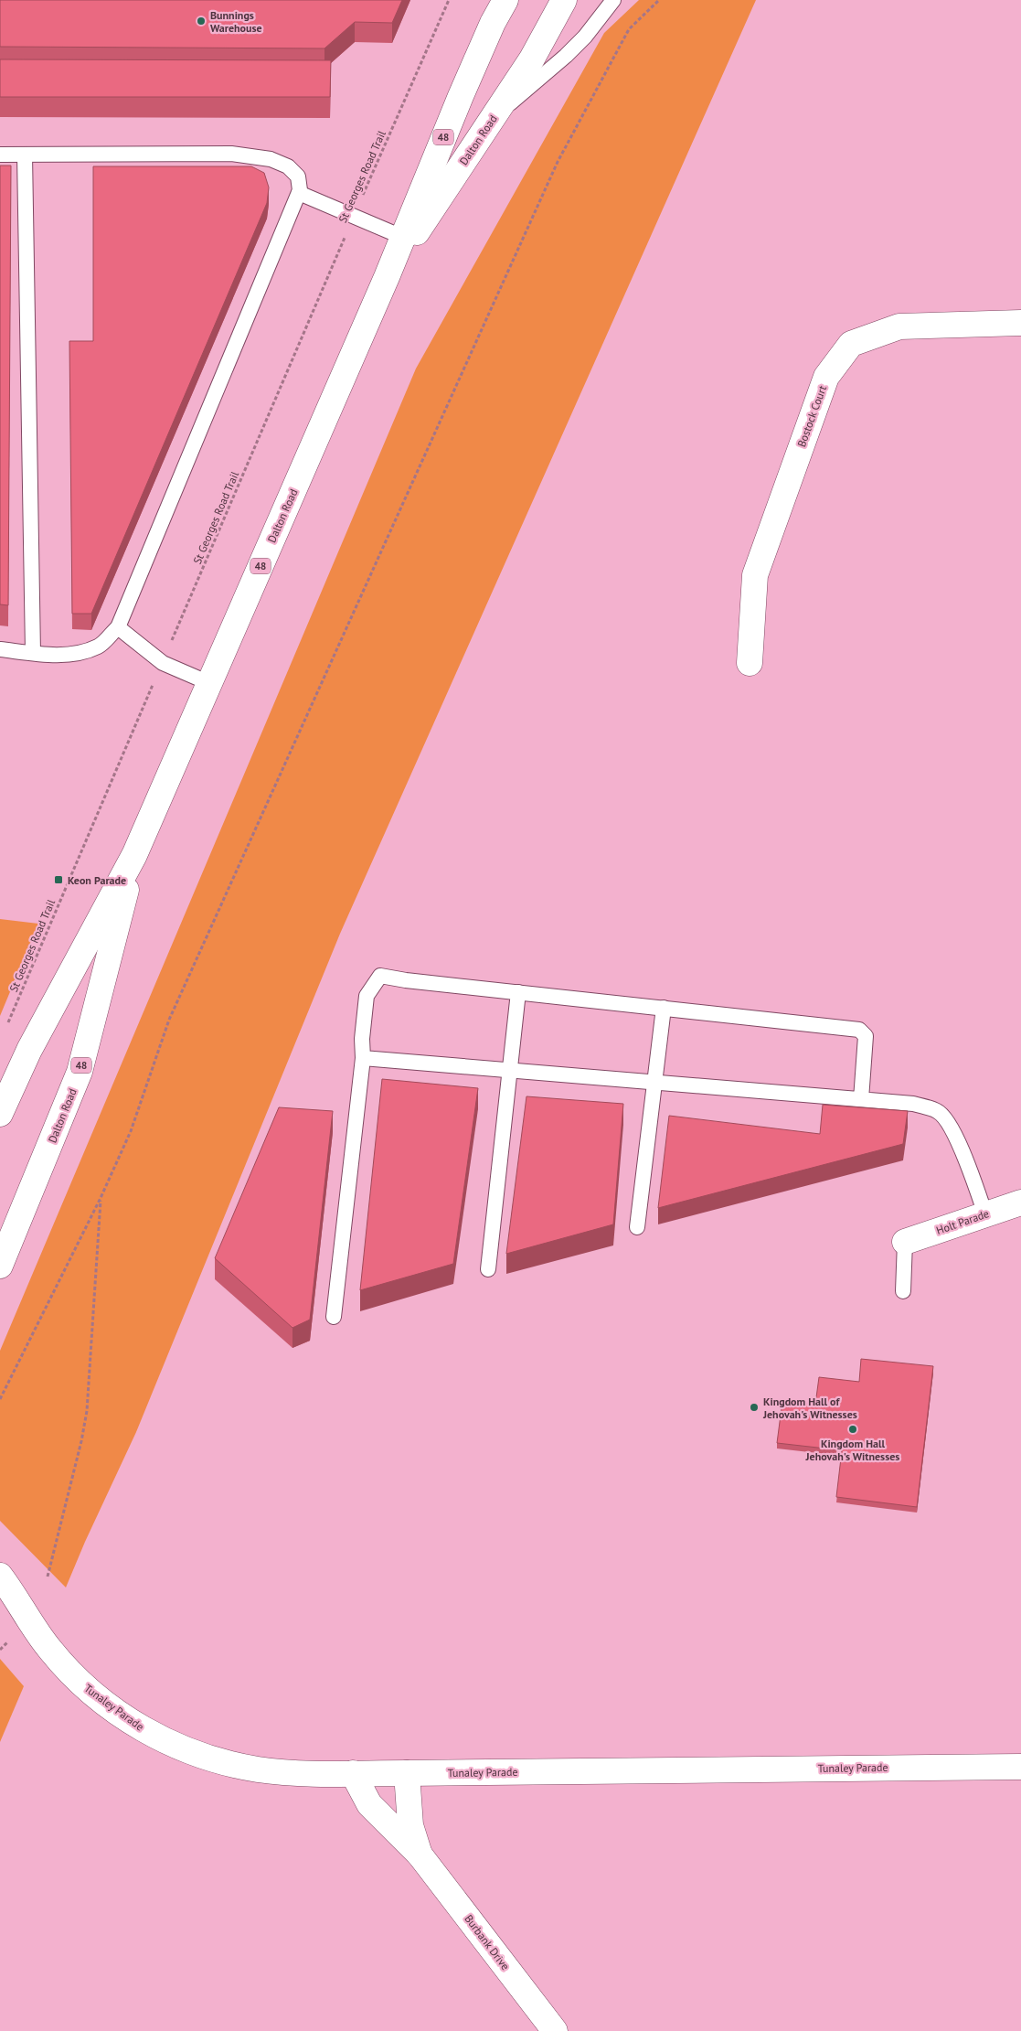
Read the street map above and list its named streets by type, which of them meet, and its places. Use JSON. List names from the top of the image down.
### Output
{
  "streets": {
    "street": [
      "48",
      "Dalton Road",
      "Bostock Court",
      "Holt Parade",
      "Tunaley Parade",
      "Burbank Drive"
    ],
    "path": ["St Georges Road Trail"]
  },
  "crossings": [
    ["Tunaley Parade", "Burbank Drive"]
  ],
  "places": {
    "other": ["Bunnings Warehouse", "Kingdom Hall of Jehovah's Witnesses", "Kingdom Hall Jehovah's Witnesses"],
    "transit": ["Keon Parade"]
  }
}
